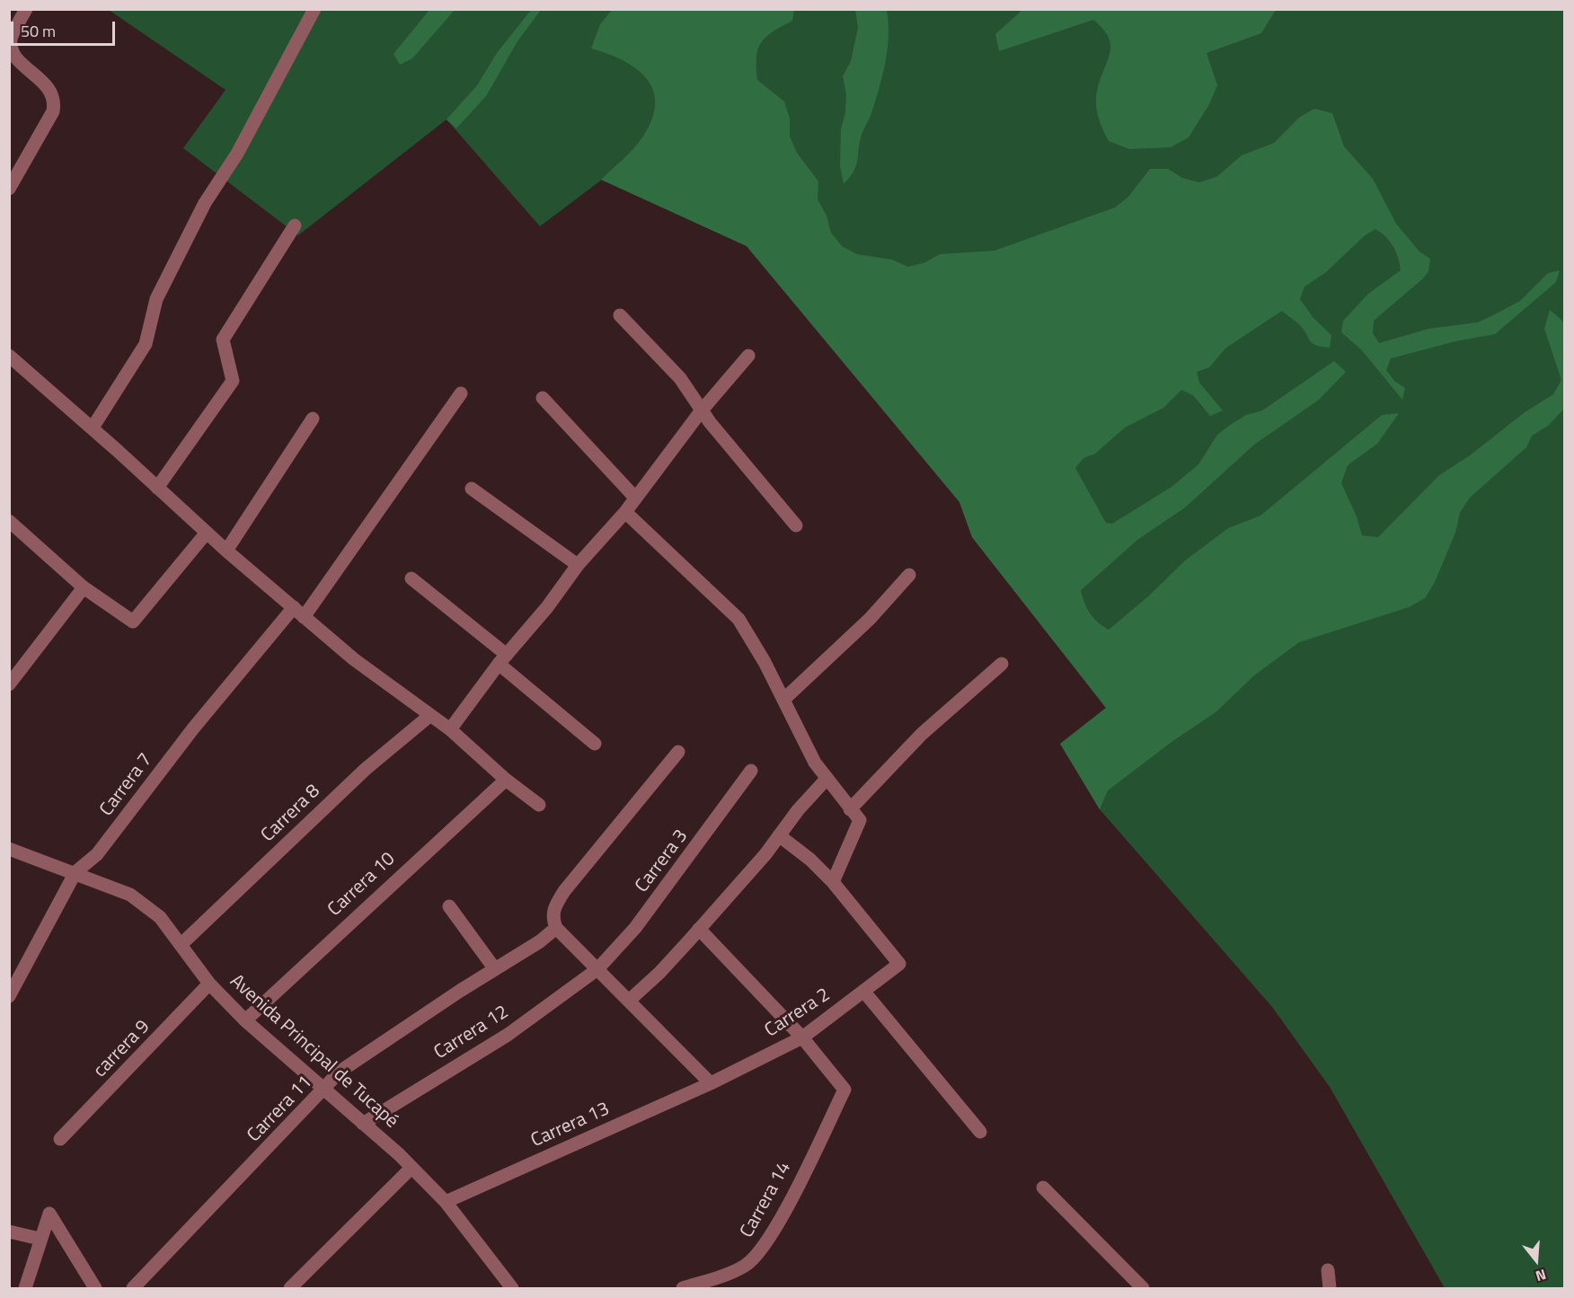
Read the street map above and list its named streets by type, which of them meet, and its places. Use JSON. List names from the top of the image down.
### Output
{
  "streets": {
    "street": [
      "Carrera 7",
      "Carrera 8",
      "Carrera 3",
      "Carrera 10",
      "Carrera 2",
      "Carrera 12",
      "carrera 9",
      "Avenida Principal de Tucapé",
      "Carrera 11",
      "Carrera 13",
      "Carrera 14"
    ]
  },
  "crossings": [
    ["Carrera 7", "Avenida Principal de Tucapé"],
    ["Carrera 8", "Avenida Principal de Tucapé"],
    ["Carrera 3", "Carrera 12"],
    ["Carrera 10", "Avenida Principal de Tucapé"],
    ["Carrera 2", "Carrera 13"],
    ["Carrera 2", "Carrera 14"],
    ["Carrera 12", "Avenida Principal de Tucapé"],
    ["carrera 9", "Avenida Principal de Tucapé"],
    ["Avenida Principal de Tucapé", "Carrera 11"],
    ["Avenida Principal de Tucapé", "Carrera 13"]
  ],
  "scale_bar": "50 m",
  "north": "bottom"
}
